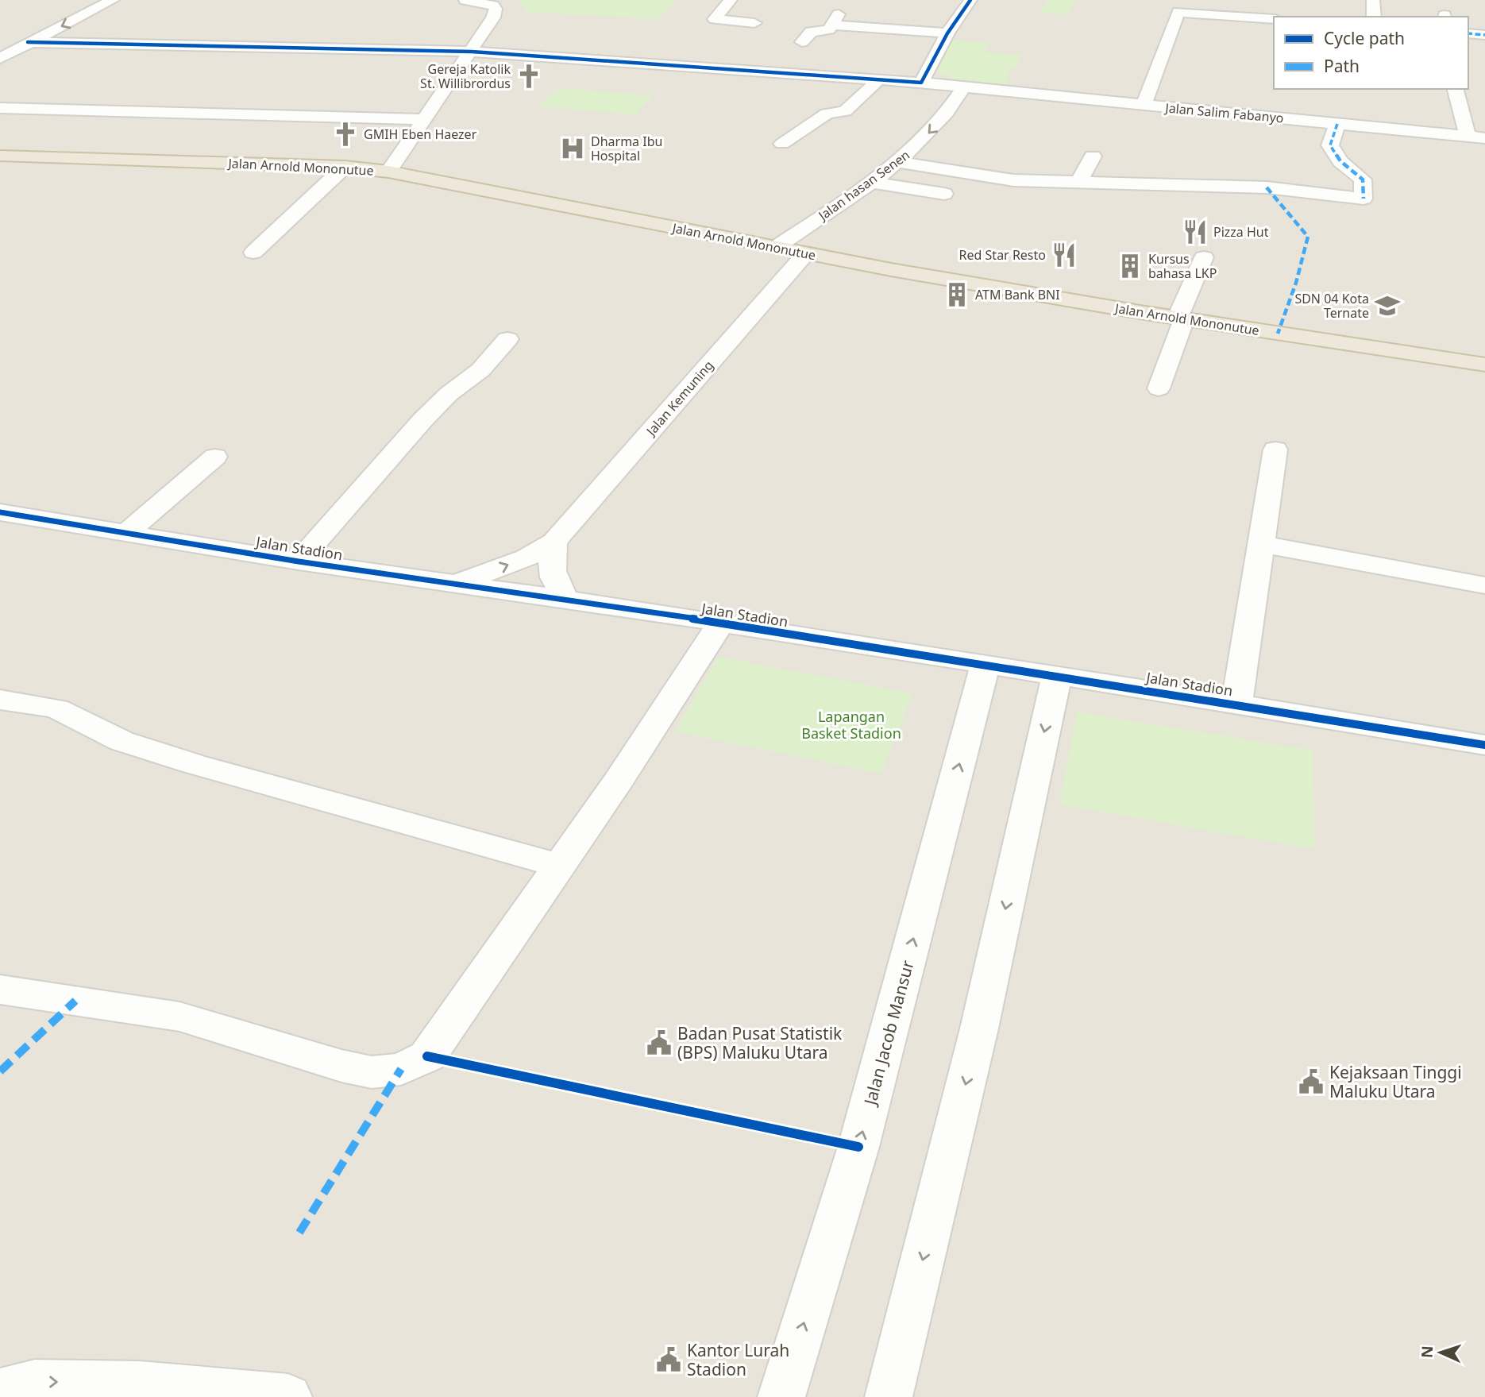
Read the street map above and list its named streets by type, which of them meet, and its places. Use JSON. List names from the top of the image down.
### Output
{
  "streets": {
    "highway": ["Jalan Arnold Mononutue"],
    "street": [
      "Jalan Salim Fabanyo",
      "Jalan hasan Senen",
      "Jalan Kemuning",
      "Jalan Stadion",
      "Jalan Jacob Mansur"
    ]
  },
  "crossings": [
    ["Jalan Salim Fabanyo", "Jalan hasan Senen"],
    ["Jalan Arnold Mononutue", "Jalan hasan Senen"],
    ["Jalan Arnold Mononutue", "Jalan Kemuning"],
    ["Jalan Kemuning", "Jalan Stadion"],
    ["Jalan Stadion", "Jalan Jacob Mansur"]
  ],
  "parks": ["Lapangan Basket Stadion"],
  "places": {
    "church": ["Gereja Katolik St. Willibrordus", "GMIH Eben Haezer"],
    "hospital": ["Dharma Ibu Hospital"],
    "restaurant": ["Pizza Hut", "Red Star Resto"],
    "building": ["Kursus bahasa LKP", "ATM Bank BNI"],
    "school or university": ["SDN 04 Kota Ternate"],
    "public building": ["Badan Pusat Statistik (BPS) Maluku Utara", "Kejaksaan Tinggi Maluku Utara", "Kantor Lurah Stadion"]
  },
  "legend": ["Cycle path", "Path"],
  "north": "left"
}
